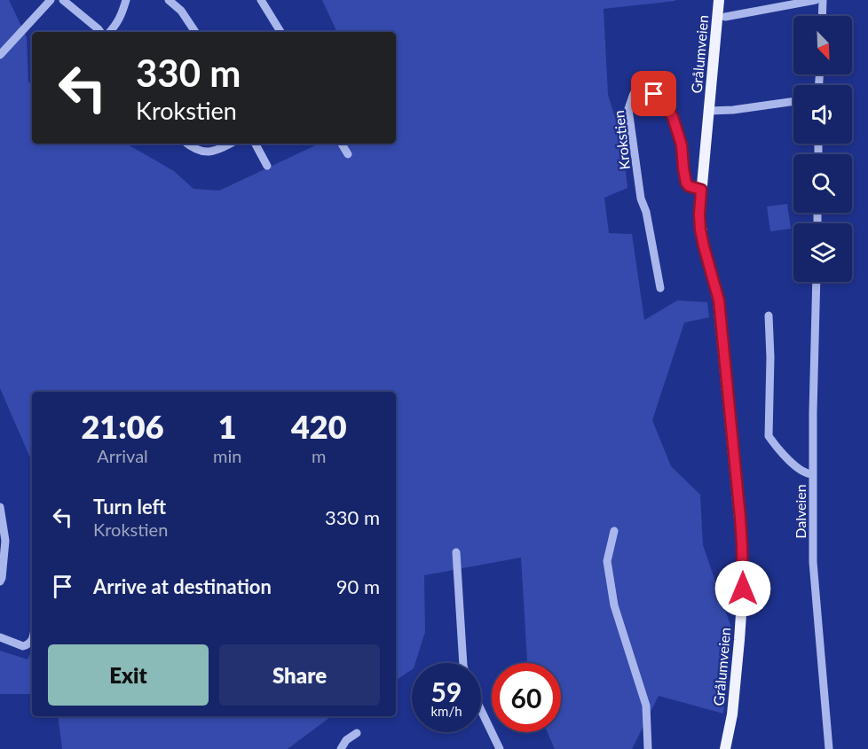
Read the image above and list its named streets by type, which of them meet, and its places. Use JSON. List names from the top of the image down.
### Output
{
  "streets": {
    "main road": ["Grålumveien"],
    "street": ["Krokstien", "Dalveien"]
  },
  "crossings": [
    ["Grålumveien", "Krokstien"]
  ],
  "north": "bottom right",
  "page": {
    "turn": ["330 m", "Krokstien"],
    "eta": [
      "21:06",
      "Arrival",
      "1",
      "min",
      "420",
      "m"
    ],
    "list": [
      {
        "name": "Turn left",
        "note": "Krokstien",
        "value": "330 m"
      },
      {
        "name": "Arrive at destination",
        "value": "90 m"
      }
    ],
    "buttons": ["Exit", "Share"],
    "speed": "59 km/h",
    "limit": "60"
  }
}
